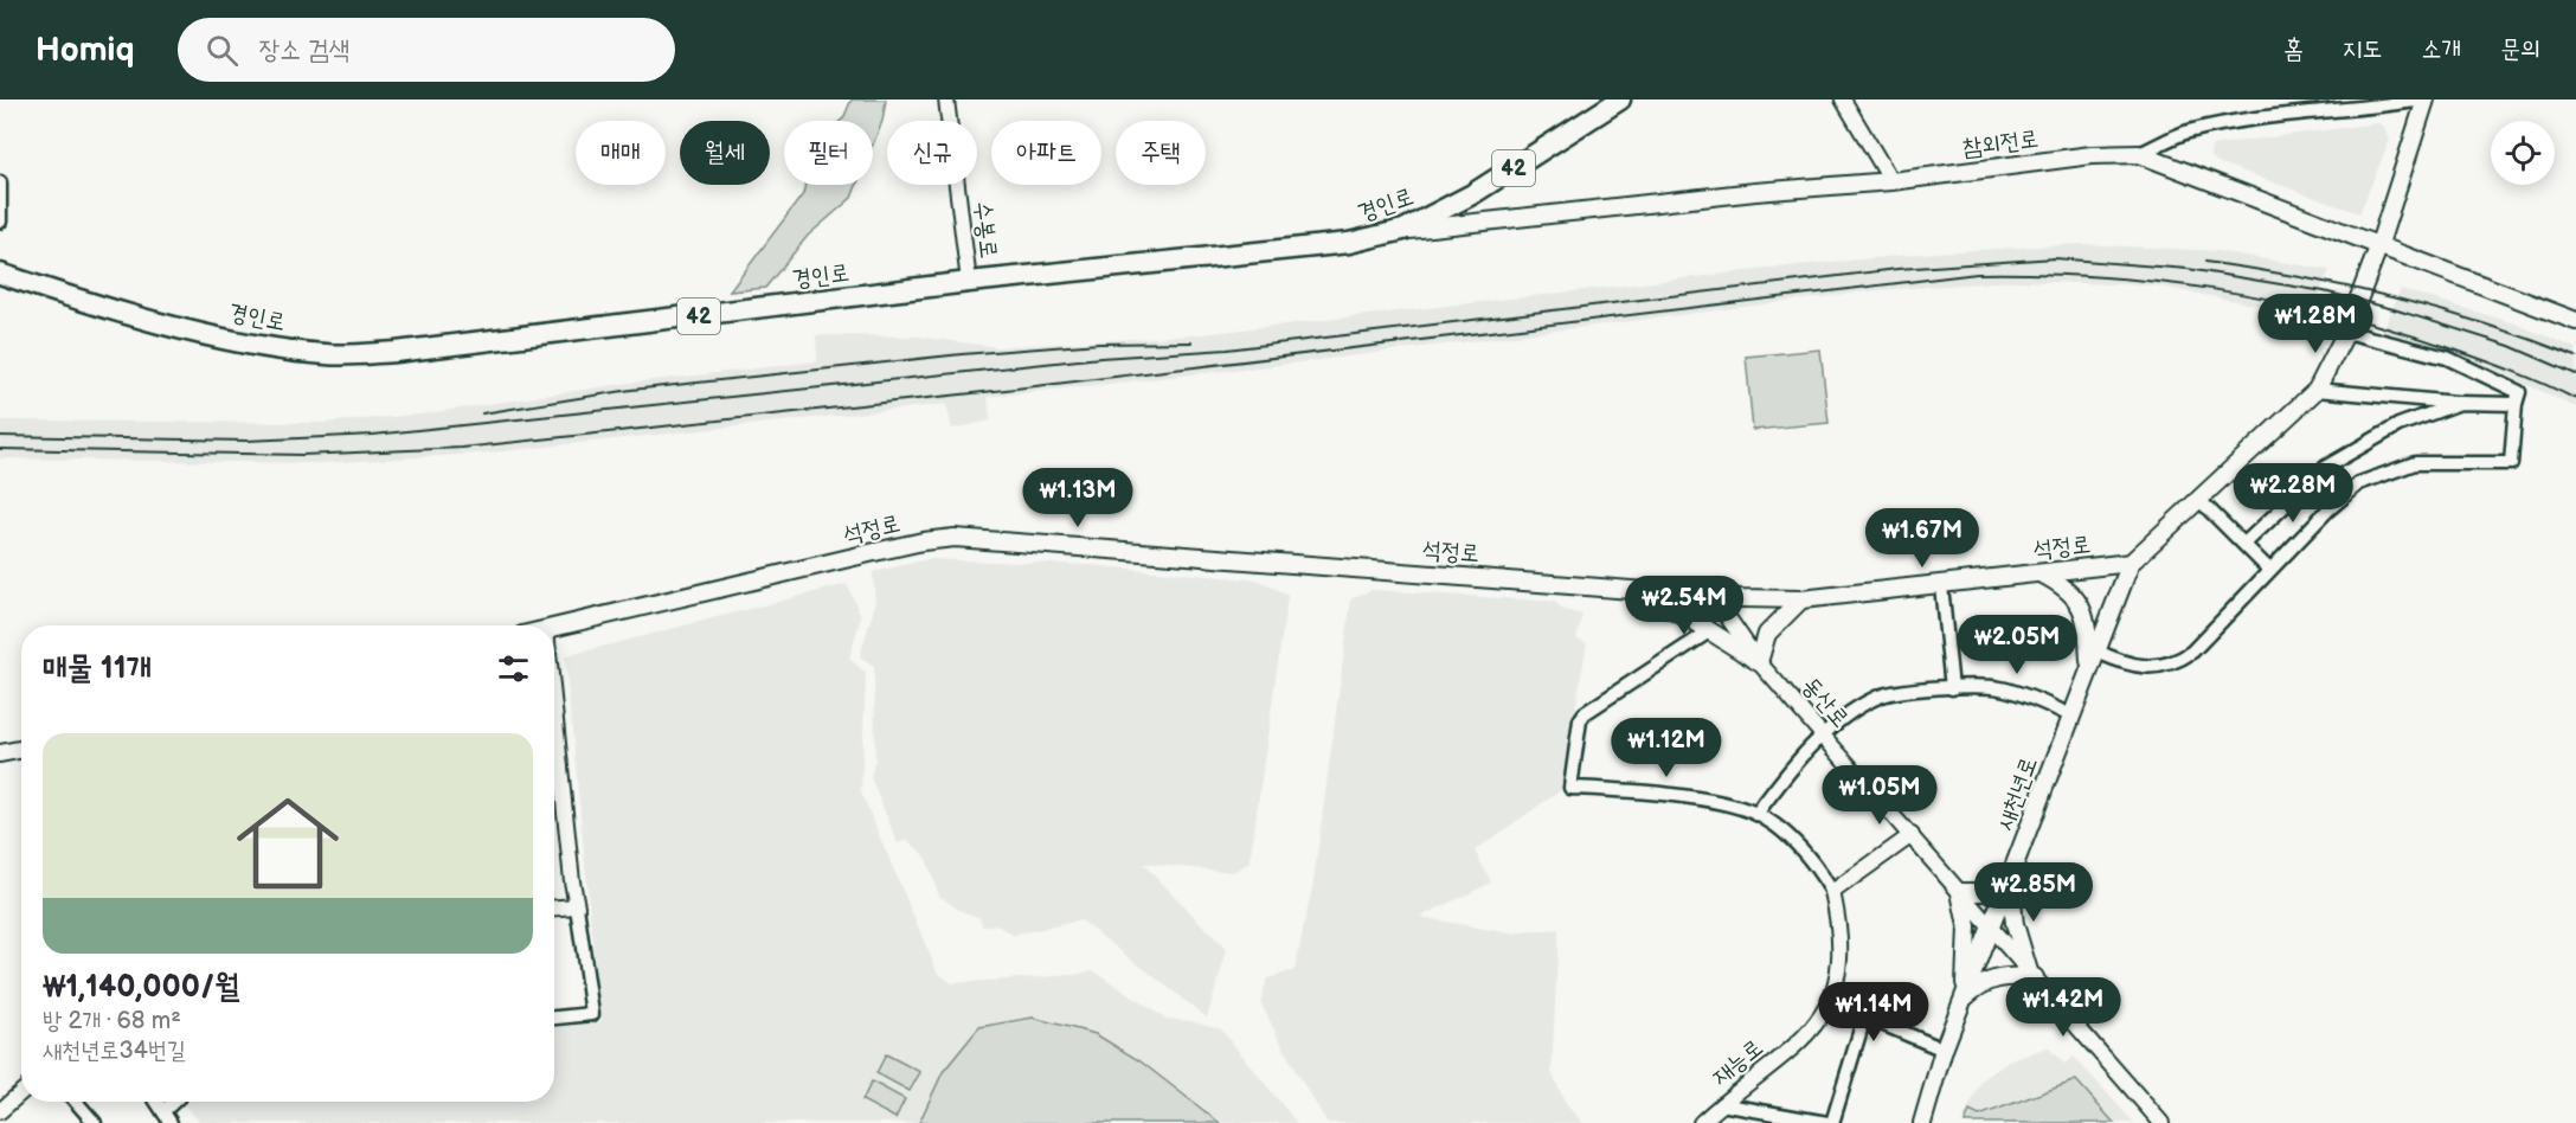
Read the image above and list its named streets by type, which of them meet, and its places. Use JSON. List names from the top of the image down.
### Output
{
  "streets": {
    "main road": [
      "참외전로",
      "42",
      "경인로",
      "석정로",
      "새천년로"
    ],
    "street": ["수봉로", "동산로", "재능로"]
  },
  "crossings": [
    ["참외전로", "경인로"],
    ["경인로", "수봉로"],
    ["석정로", "동산로"],
    ["석정로", "새천년로"],
    ["동산로", "새천년로"]
  ],
  "page": {
    "header": "Homiq",
    "search": "장소 검색",
    "nav": [
      "홈",
      "지도",
      "소개",
      "문의"
    ],
    "chip": [
      "매매",
      "월세",
      "필터",
      "신규",
      "아파트",
      "주택"
    ],
    "price": [
      "₩1.28M",
      "₩2.28M",
      "₩1.13M",
      "₩1.67M",
      "₩2.54M",
      "₩2.05M",
      "₩1.12M",
      "₩1.05M",
      "₩2.85M",
      "₩1.42M",
      "₩1.14M"
    ],
    "heading": "매물 11개",
    "list": [
      {
        "name": "₩1,140,000/월",
        "note": "방 2개 · 68 m² · 새천년로34번길"
      }
    ]
  }
}
